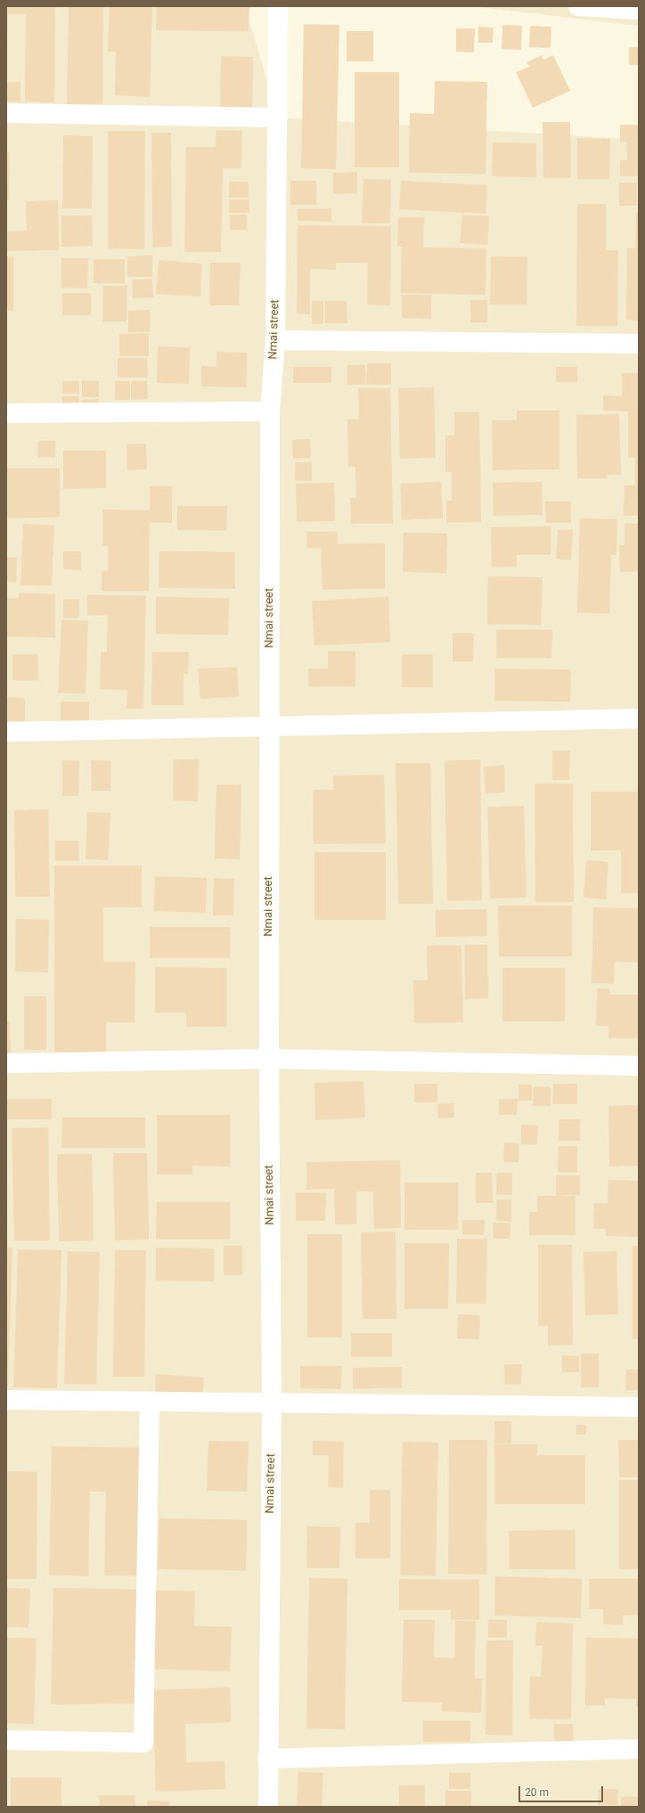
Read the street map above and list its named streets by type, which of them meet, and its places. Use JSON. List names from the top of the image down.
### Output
{
  "streets": {
    "street": ["Nmai street"]
  },
  "scale_bar": "20 m"
}
